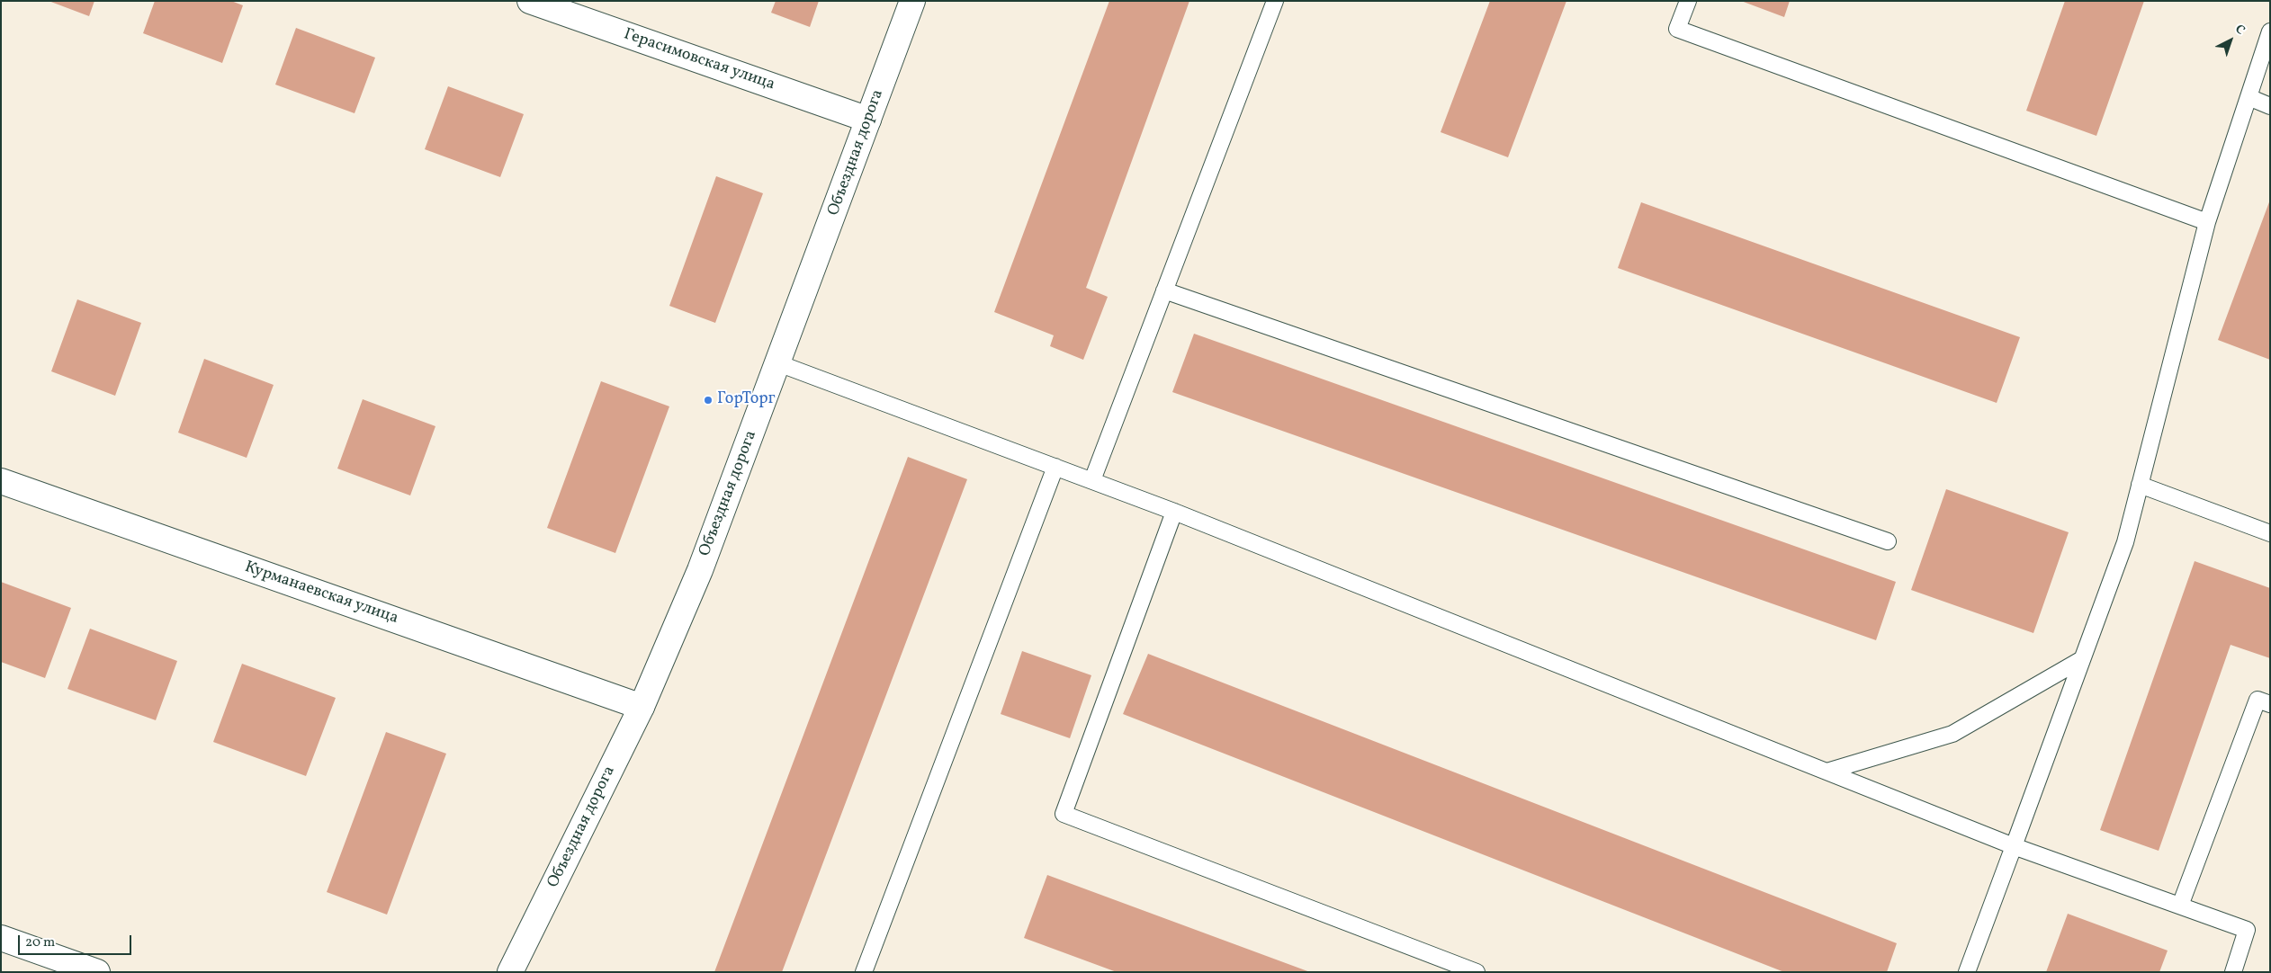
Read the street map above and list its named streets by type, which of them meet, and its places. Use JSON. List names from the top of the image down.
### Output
{
  "streets": {
    "street": ["Герасимовская улица", "Объездная дорога", "Курманаевская улица"]
  },
  "crossings": [
    ["Герасимовская улица", "Объездная дорога"],
    ["Объездная дорога", "Курманаевская улица"]
  ],
  "places": ["ГорТорг"],
  "scale_bar": "20 m",
  "north": "top right"
}
